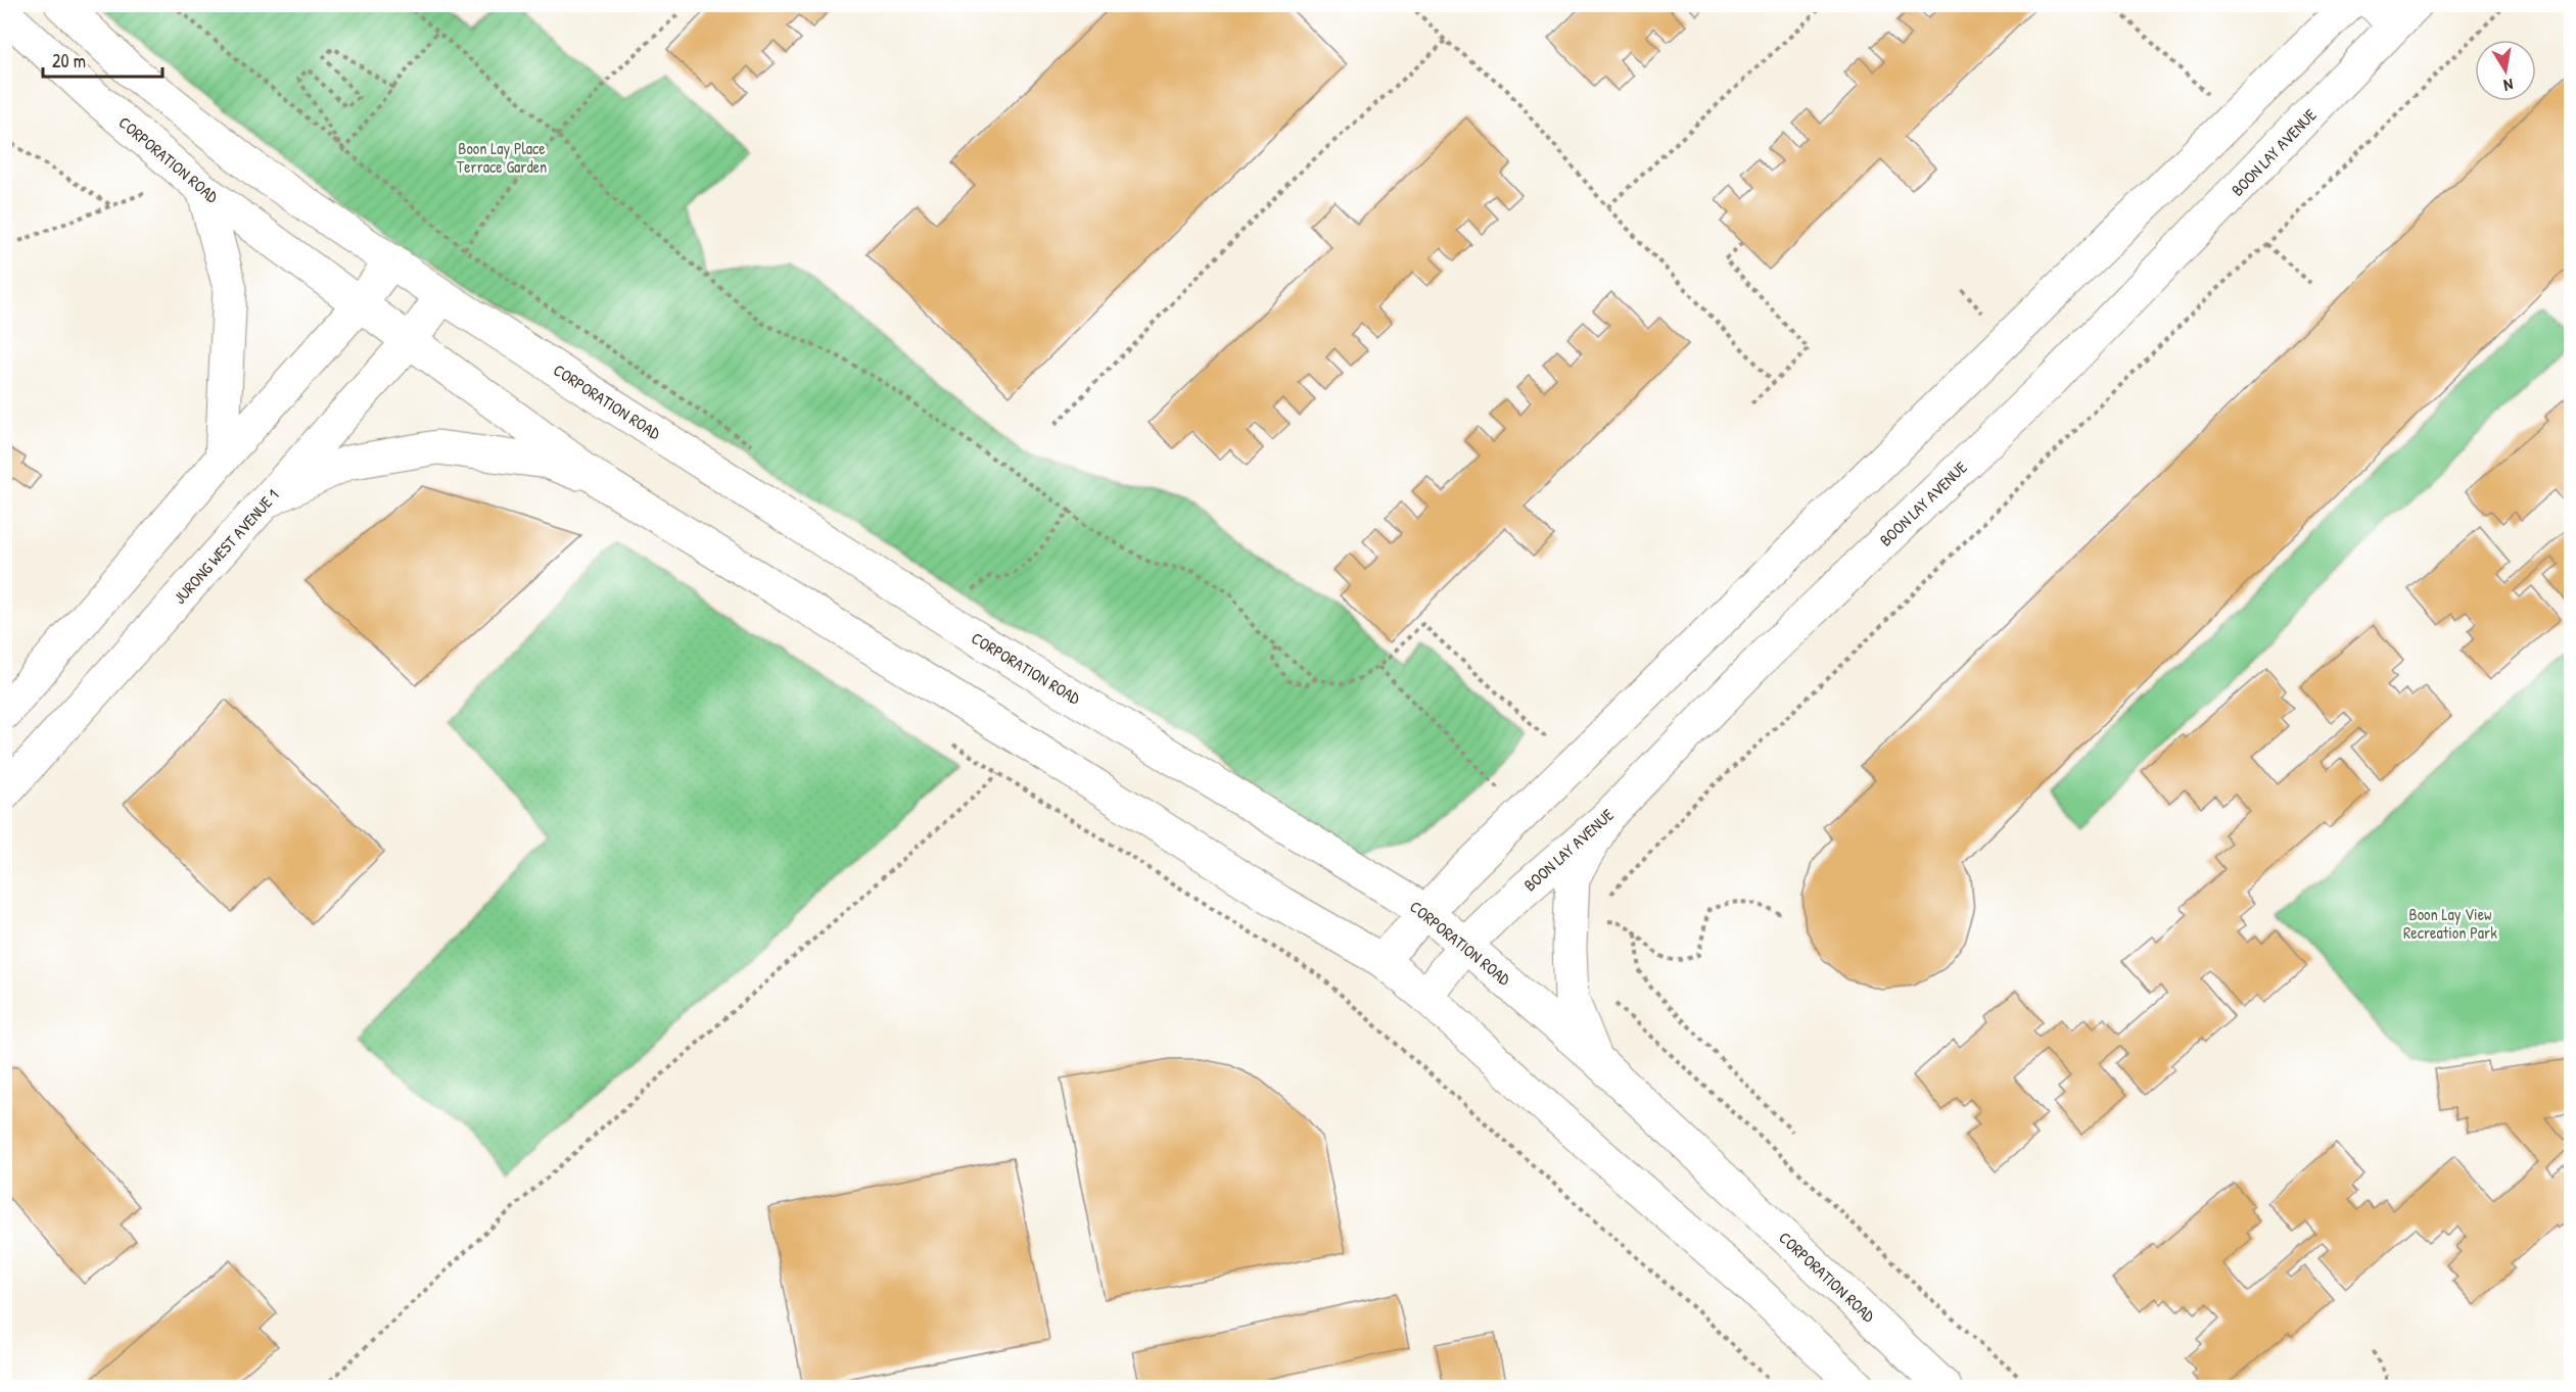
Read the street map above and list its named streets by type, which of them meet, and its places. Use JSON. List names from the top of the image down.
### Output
{
  "streets": {
    "main road": ["BOON LAY AVENUE", "CORPORATION ROAD", "JURONG WEST AVENUE 1"]
  },
  "crossings": [
    ["BOON LAY AVENUE", "CORPORATION ROAD"],
    ["CORPORATION ROAD", "JURONG WEST AVENUE 1"]
  ],
  "parks": ["Boon Lay Place Terrace Garden", "Boon Lay View Recreation Park"],
  "scale_bar": "20 m",
  "north": "bottom"
}
